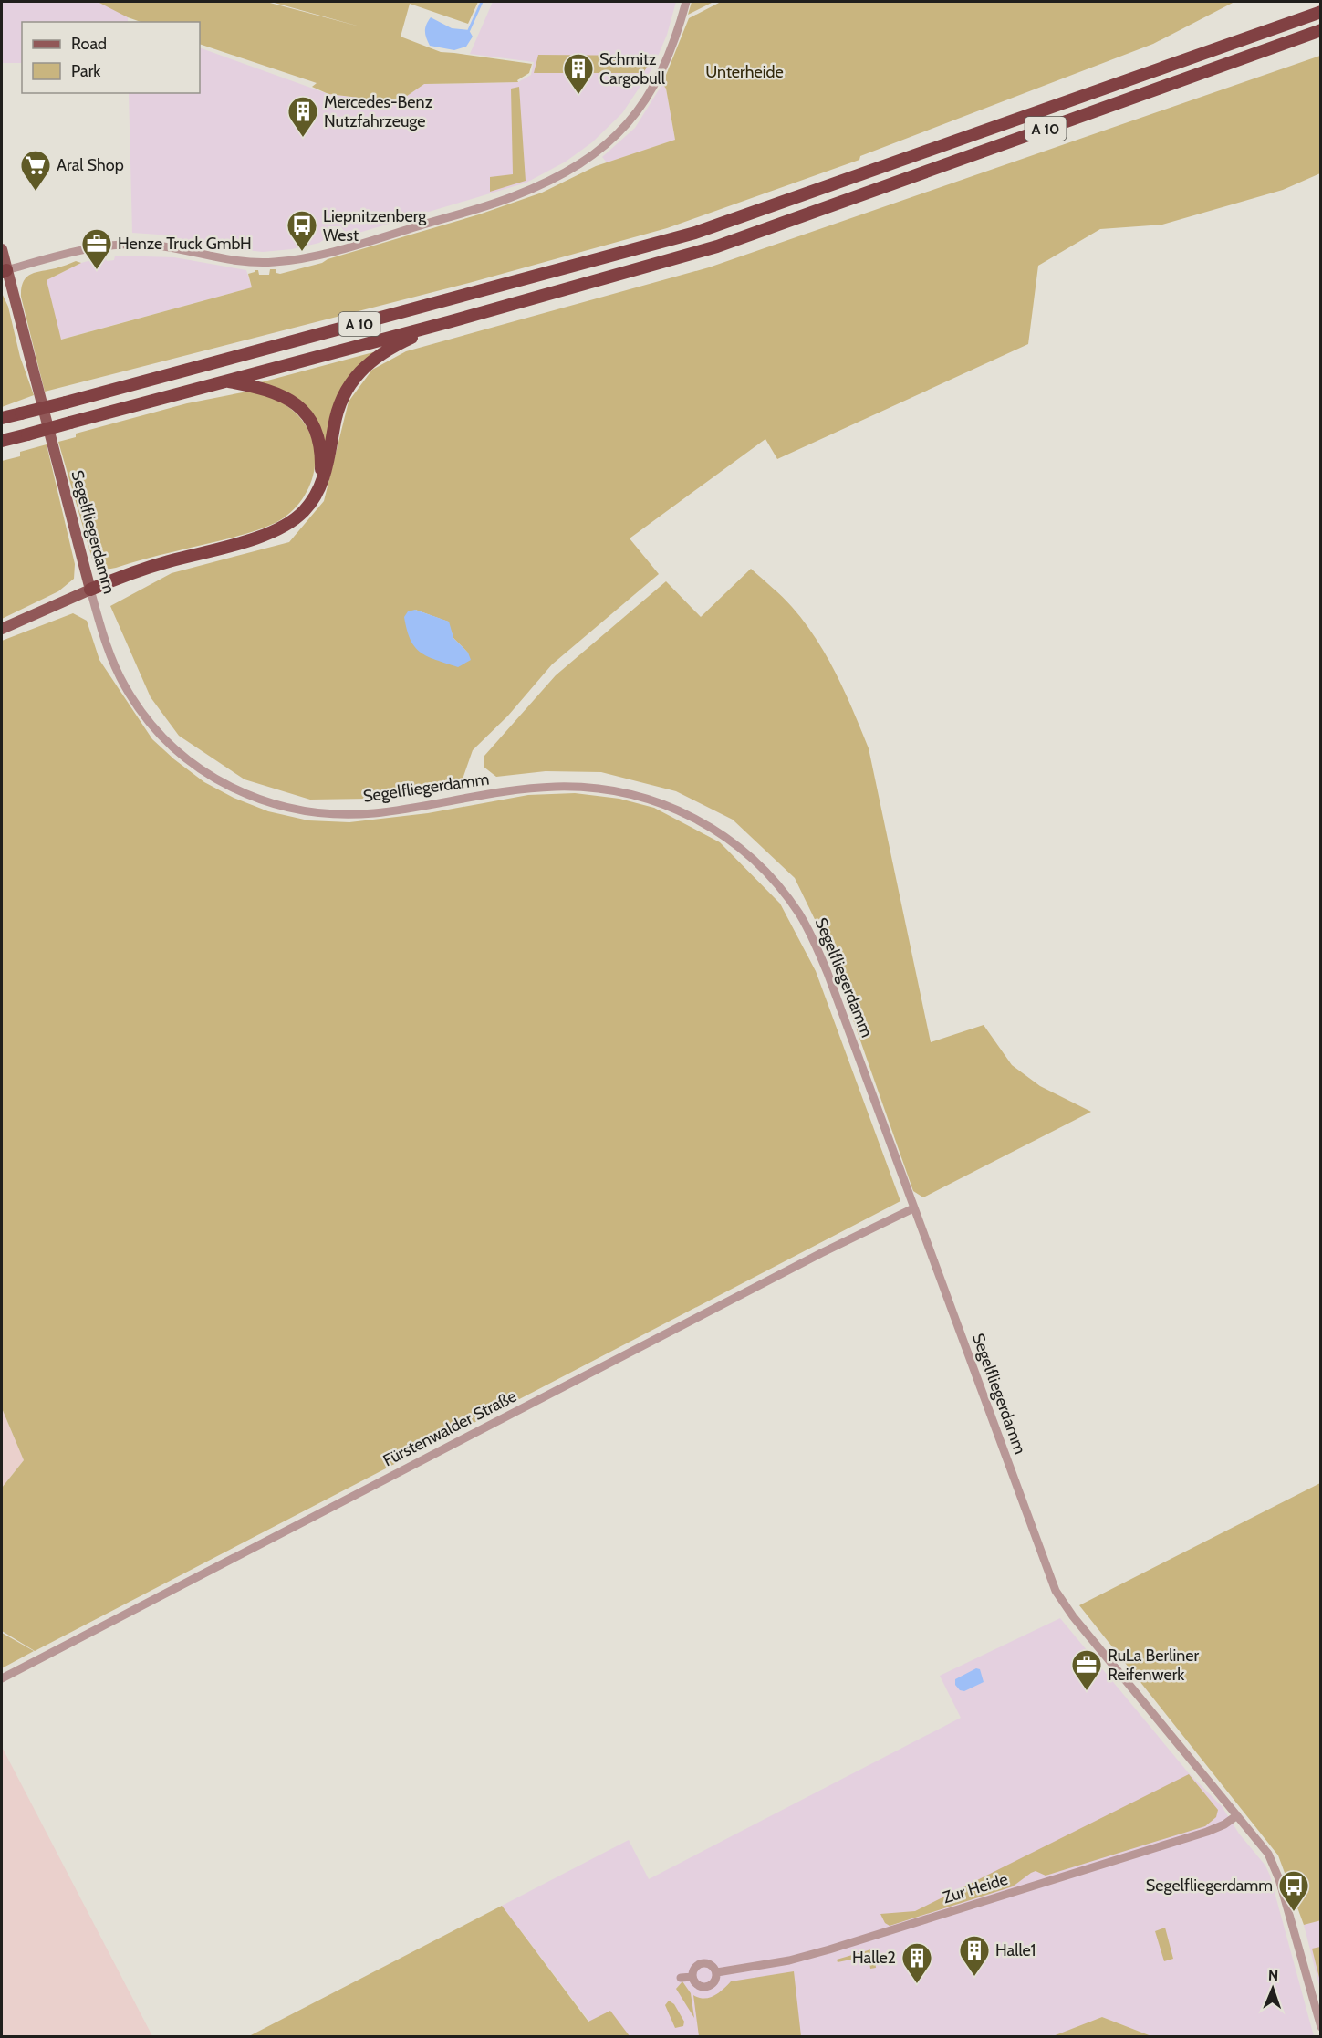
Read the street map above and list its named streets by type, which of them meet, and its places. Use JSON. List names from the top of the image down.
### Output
{
  "streets": {
    "highway": ["A 10"],
    "main road": ["Segelfliegerdamm"],
    "street": ["Fürstenwalder Straße", "Zur Heide"]
  },
  "crossings": [
    ["Segelfliegerdamm", "Fürstenwalder Straße"],
    ["Segelfliegerdamm", "Zur Heide"]
  ],
  "parks": ["Unterheide"],
  "places": {
    "building": [
      "Schmitz Cargobull",
      "Mercedes-Benz Nutzfahrzeuge",
      "Halle1",
      "Halle2"
    ],
    "supermarket": ["Aral Shop"],
    "bus stop": ["Liepnitzenberg West", "Segelfliegerdamm"],
    "office": ["Henze Truck GmbH", "RuLa Berliner Reifenwerk"]
  },
  "legend": ["Road", "Park"],
  "north": "top"
}
